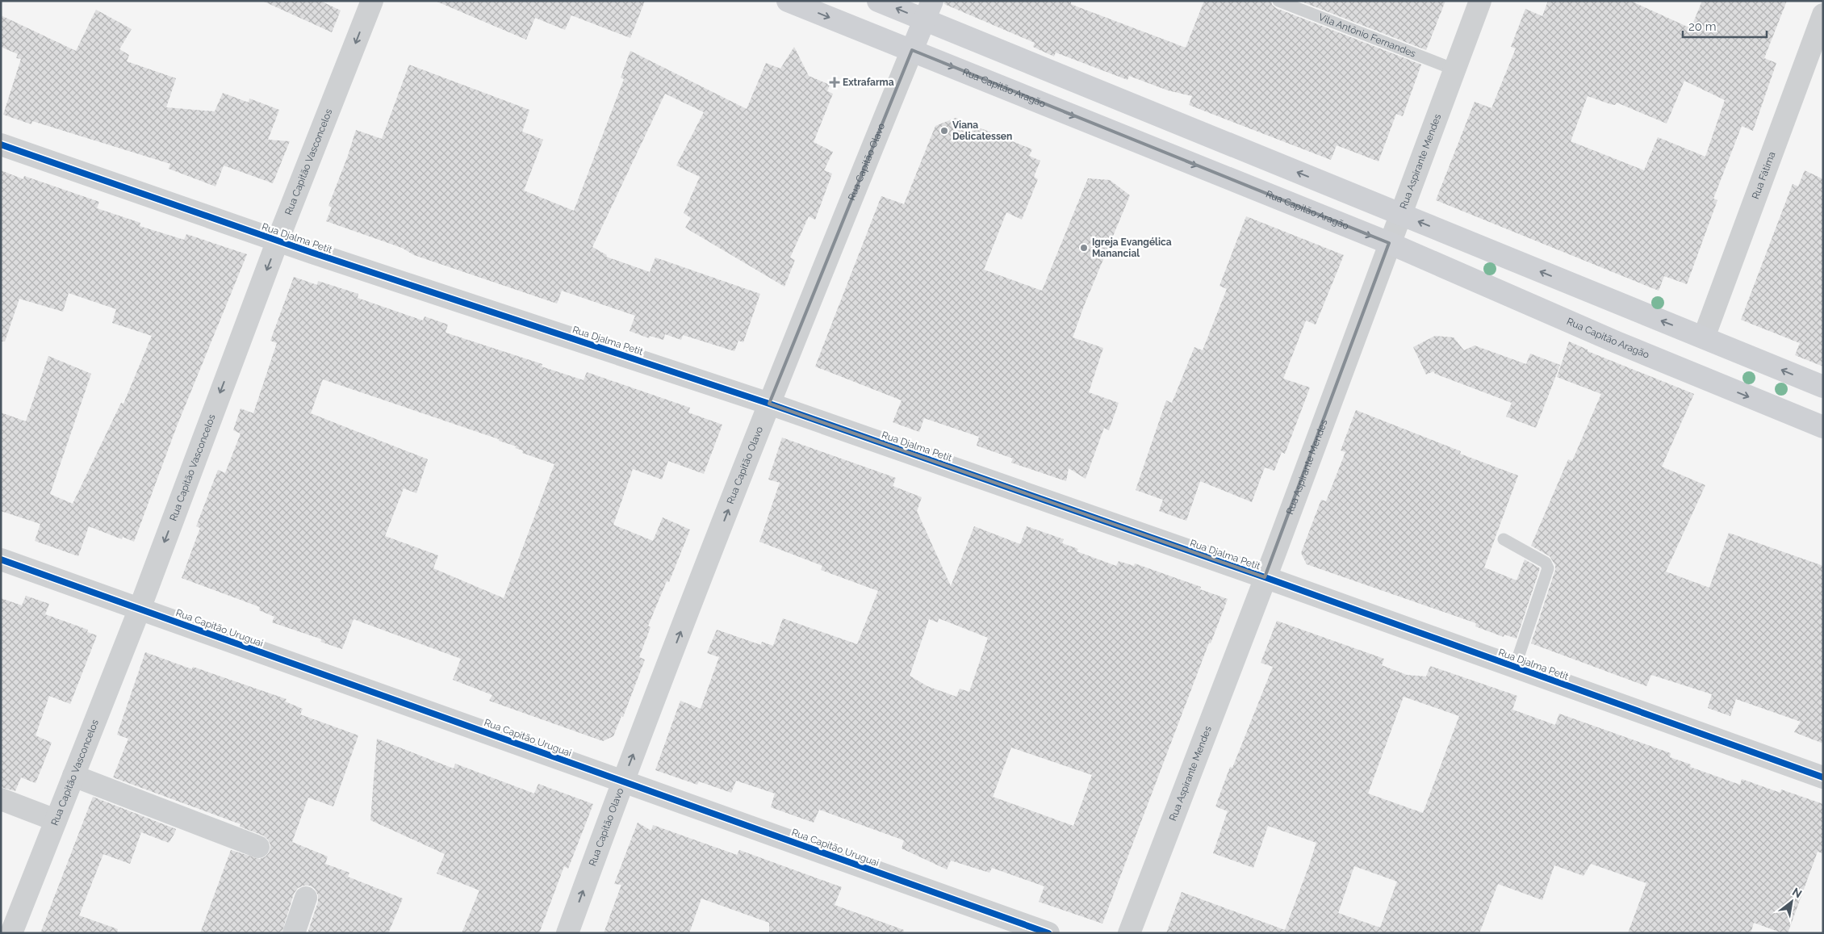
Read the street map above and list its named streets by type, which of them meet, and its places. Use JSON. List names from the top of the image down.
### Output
{
  "streets": {
    "main road": ["Rua Capitão Aragão", "Rua Capitão Olavo"],
    "street": [
      "Rua Capitão Vasconcelos",
      "Rua Aspirante Mendes",
      "Rua Fátima",
      "Rua Djalma Petit",
      "Rua Capitão Uruguai"
    ],
    "lane": ["Vila Antônio Fernandes"]
  },
  "crossings": [
    ["Vila Antônio Fernandes", "Rua Aspirante Mendes"],
    ["Rua Capitão Aragão", "Rua Capitão Olavo"],
    ["Rua Capitão Aragão", "Rua Aspirante Mendes"],
    ["Rua Capitão Vasconcelos", "Rua Djalma Petit"],
    ["Rua Capitão Vasconcelos", "Rua Capitão Uruguai"],
    ["Rua Capitão Olavo", "Rua Djalma Petit"],
    ["Rua Capitão Olavo", "Rua Capitão Uruguai"],
    ["Rua Aspirante Mendes", "Rua Djalma Petit"]
  ],
  "one_way": ["Rua Capitão Vasconcelos", "Rua Capitão Olavo"],
  "places": {
    "health": ["Extrafarma"],
    "other": ["Viana Delicatessen", "Igreja Evangélica Manancial"]
  },
  "scale_bar": "20 m",
  "north": "top right"
}
